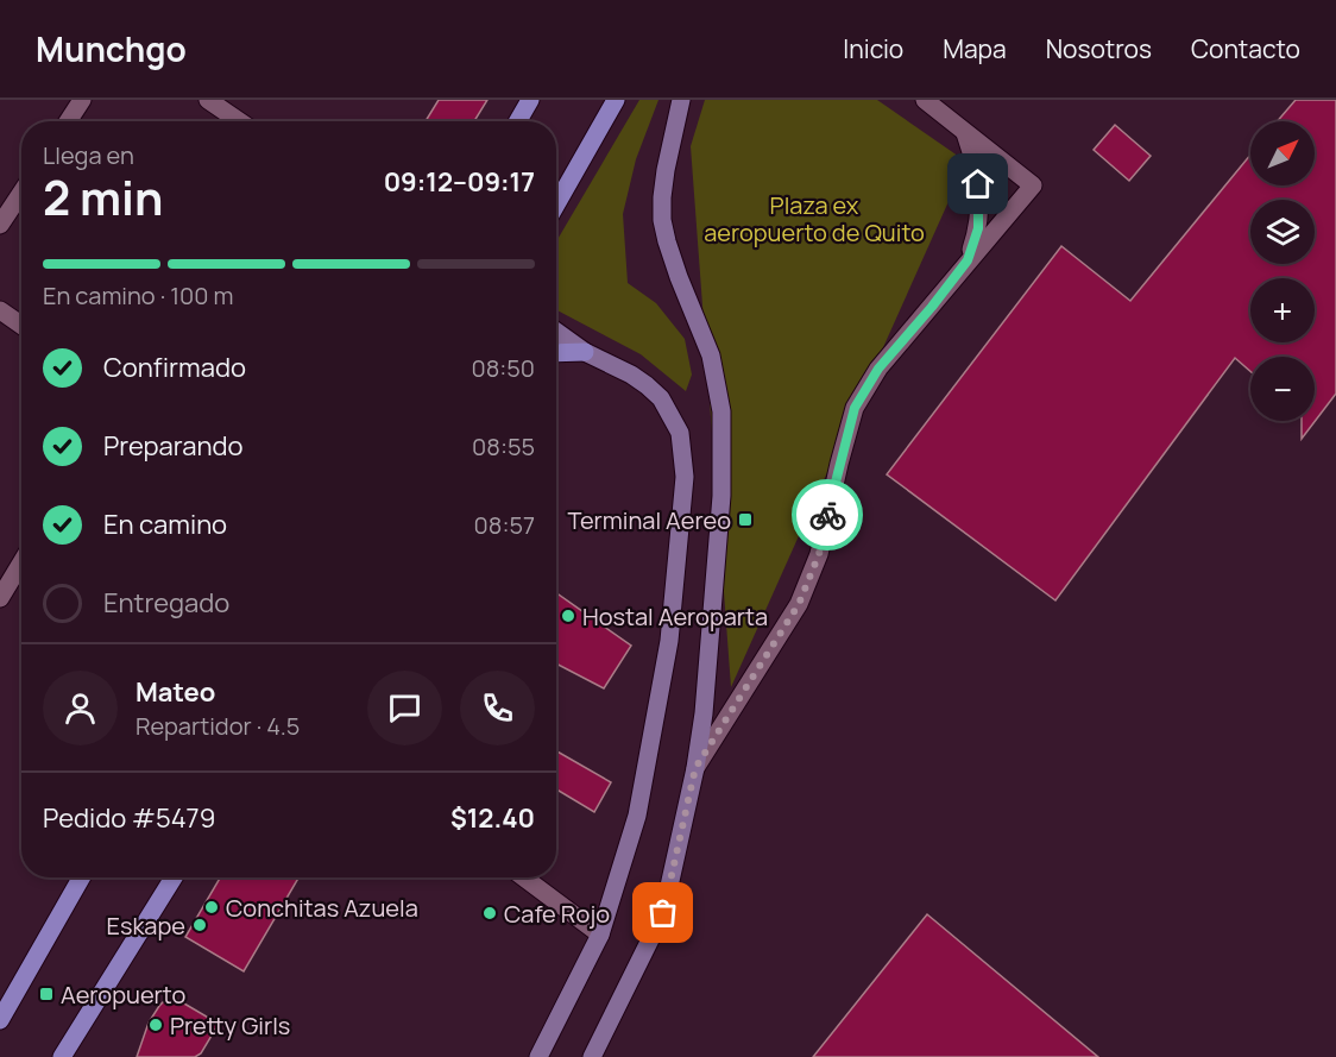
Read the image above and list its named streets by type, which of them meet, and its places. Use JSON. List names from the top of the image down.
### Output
{
  "parks": ["Plaza ex aeropuerto de Quito"],
  "places": {
    "transit": ["Terminal Aereo", "Aeropuerto"],
    "other": [
      "Hostal Aeroparta",
      "Conchitas Azuela",
      "Cafe Rojo",
      "Eskape",
      "Pretty Girls"
    ]
  },
  "north": "top right",
  "page": {
    "header": "Munchgo",
    "nav": [
      "Inicio",
      "Mapa",
      "Nosotros",
      "Contacto"
    ],
    "map_buttons": ["+", "−"],
    "heading": ["2 min", "Llega en", "09:12–09:17"],
    "panel": [
      "Mateo",
      "Repartidor · 4.5",
      "Pedido #5479",
      "$12.40"
    ],
    "bar": "En camino · 100 m",
    "list": [
      ["Confirmado", "08:50"],
      ["Preparando", "08:55"],
      ["En camino", "08:57"],
      "Entregado"
    ]
  }
}
